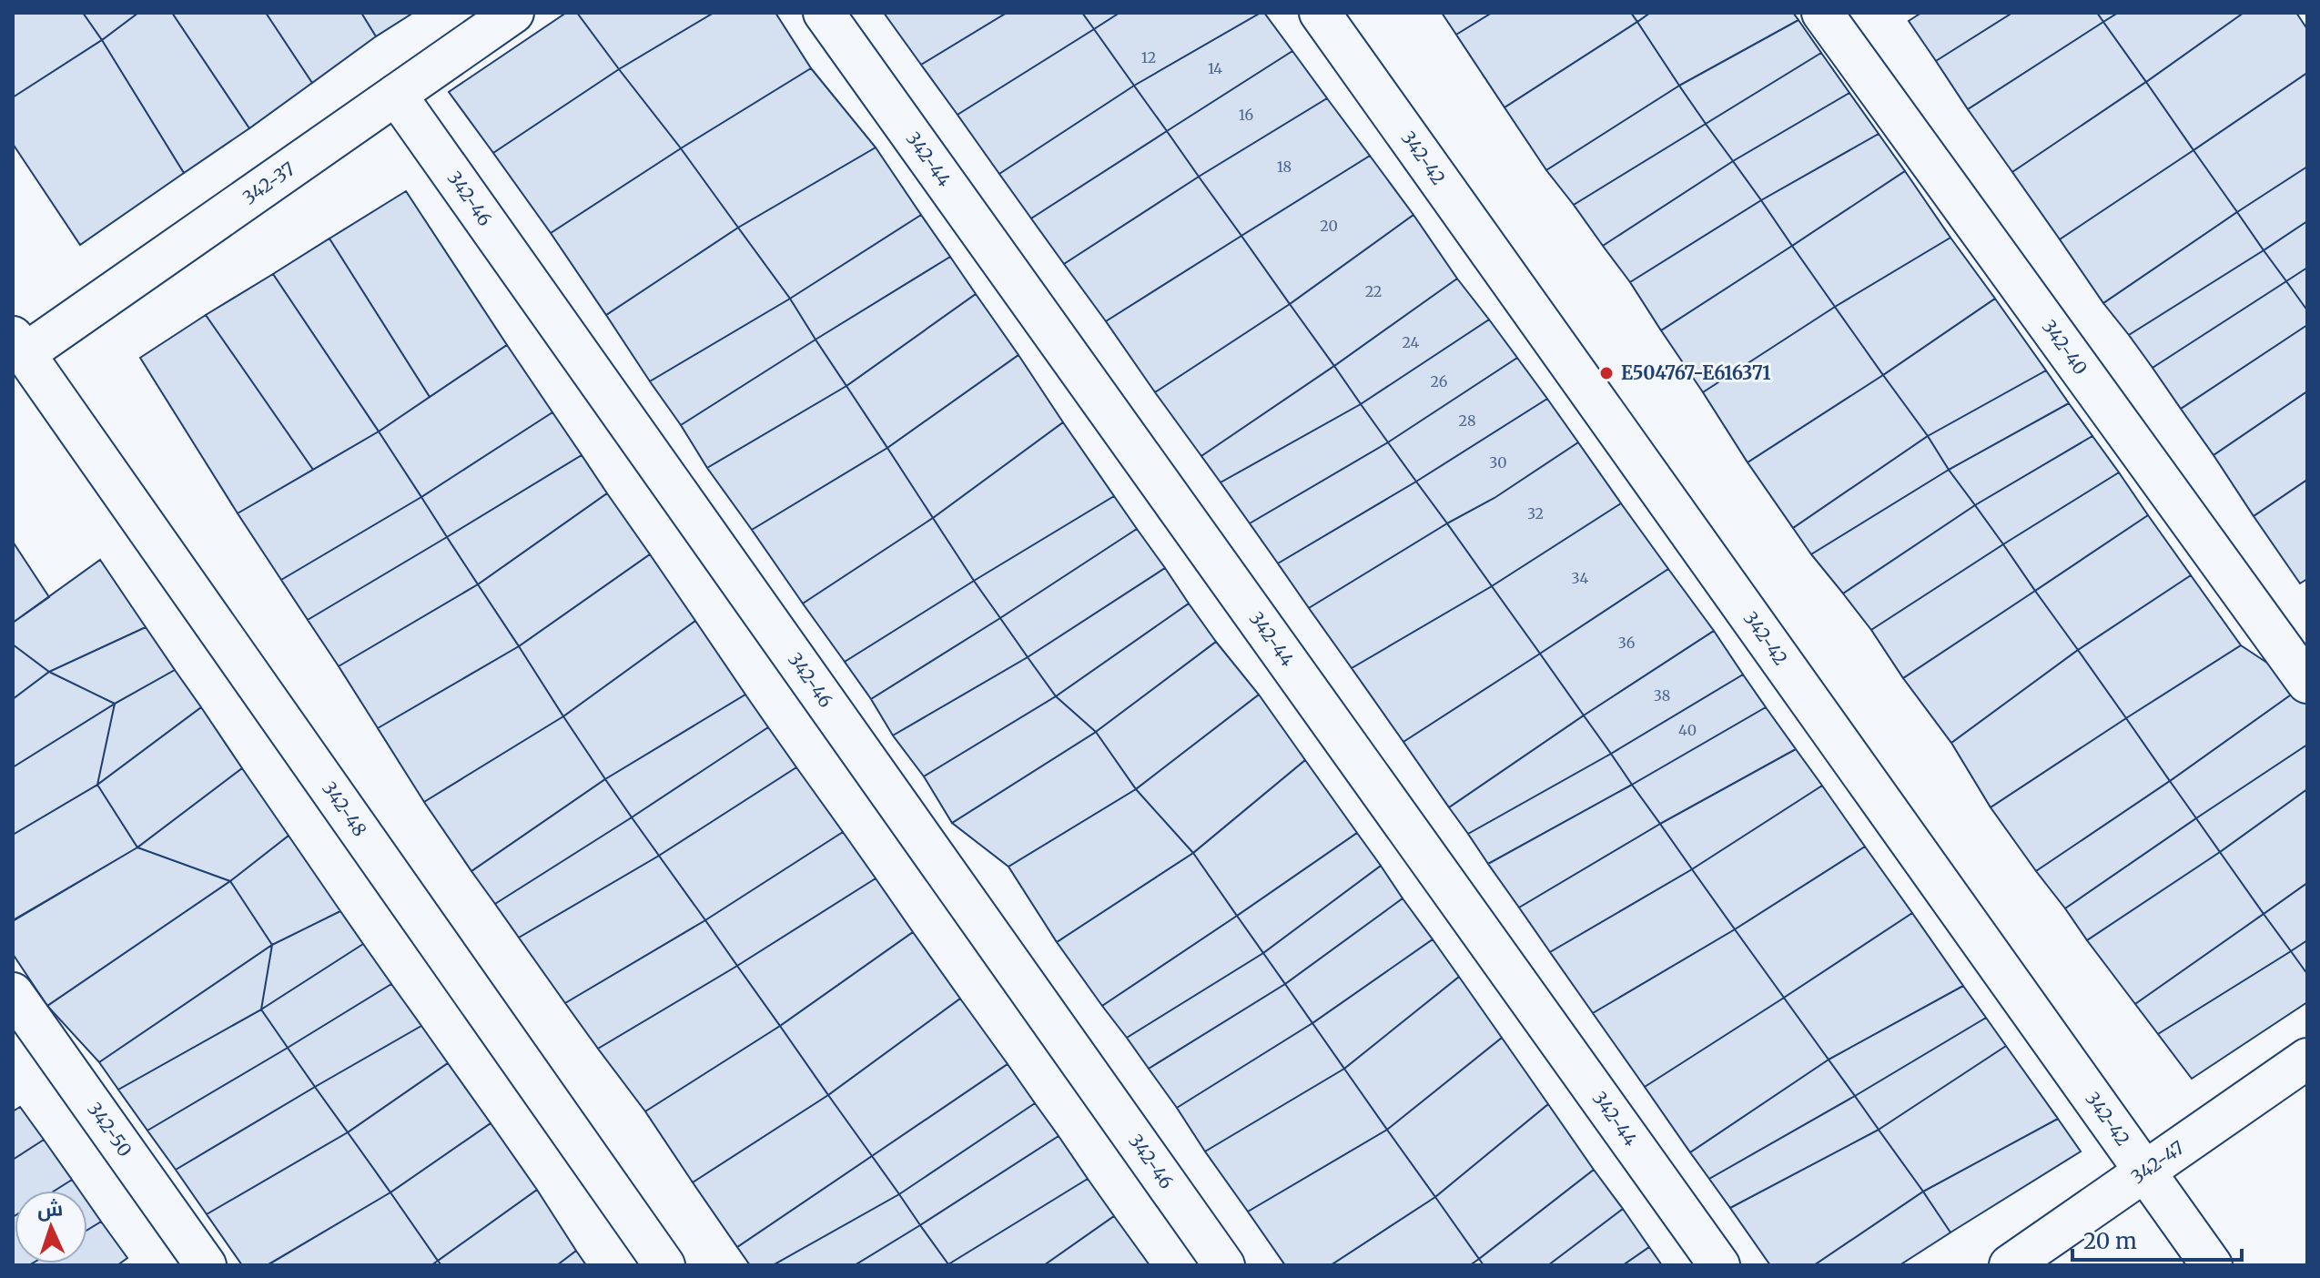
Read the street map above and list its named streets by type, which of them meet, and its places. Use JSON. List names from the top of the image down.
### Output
{
  "streets": {
    "street": [
      "342-42",
      "342-44",
      "342-37",
      "342-46",
      "342-40",
      "342-48",
      "342-50",
      "342-47"
    ]
  },
  "crossings": [
    ["342-42", "342-47"],
    ["342-37", "342-46"],
    ["342-37", "342-48"]
  ],
  "places": ["E504767-E616371"],
  "house_numbers": [
    "12",
    "14",
    "16",
    "18",
    "20",
    "22",
    "24",
    "26",
    "28",
    "30",
    "32",
    "34",
    "36",
    "38",
    "40"
  ],
  "scale_bar": "20 m",
  "north": "top"
}
